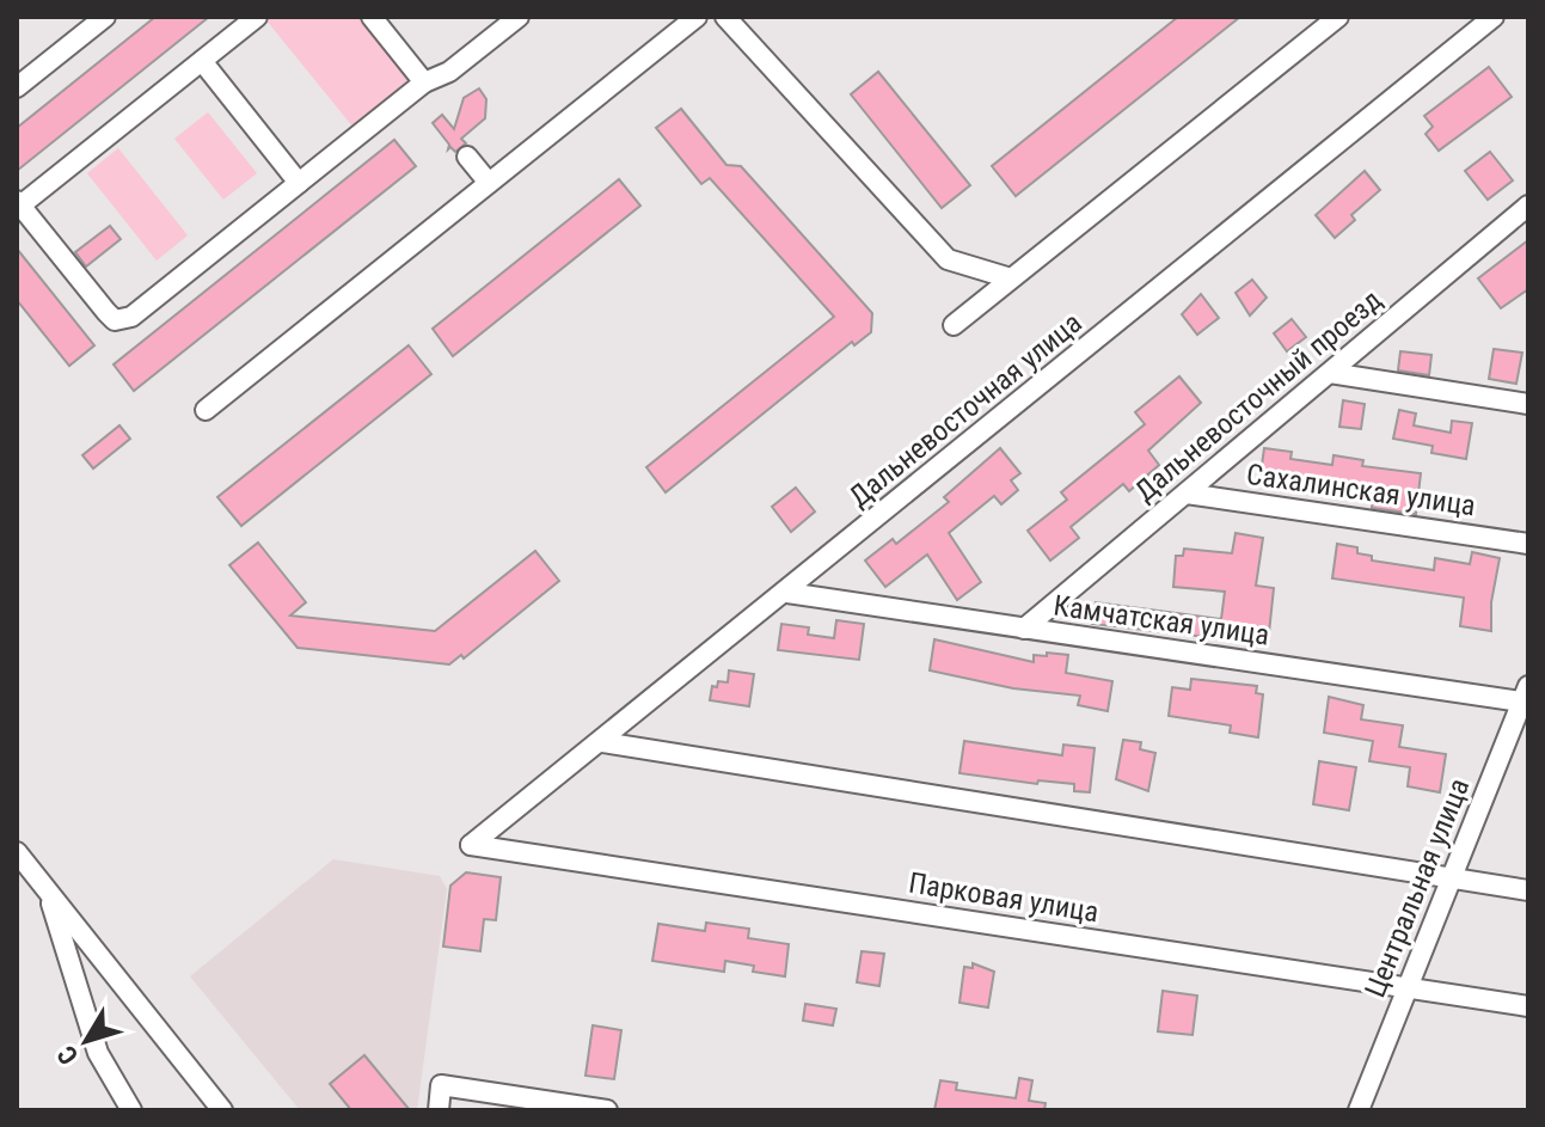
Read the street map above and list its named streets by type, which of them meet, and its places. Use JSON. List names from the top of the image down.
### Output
{
  "streets": {
    "street": [
      "Дальневосточный проезд",
      "Дальневосточная улица",
      "Сахалинская улица",
      "Камчатская улица",
      "Центральная улица",
      "Парковая улица"
    ]
  },
  "crossings": [
    ["Дальневосточный проезд", "Сахалинская улица"],
    ["Дальневосточный проезд", "Камчатская улица"],
    ["Дальневосточная улица", "Камчатская улица"],
    ["Дальневосточная улица", "Парковая улица"],
    ["Камчатская улица", "Центральная улица"],
    ["Центральная улица", "Парковая улица"]
  ],
  "north": "bottom left"
}
